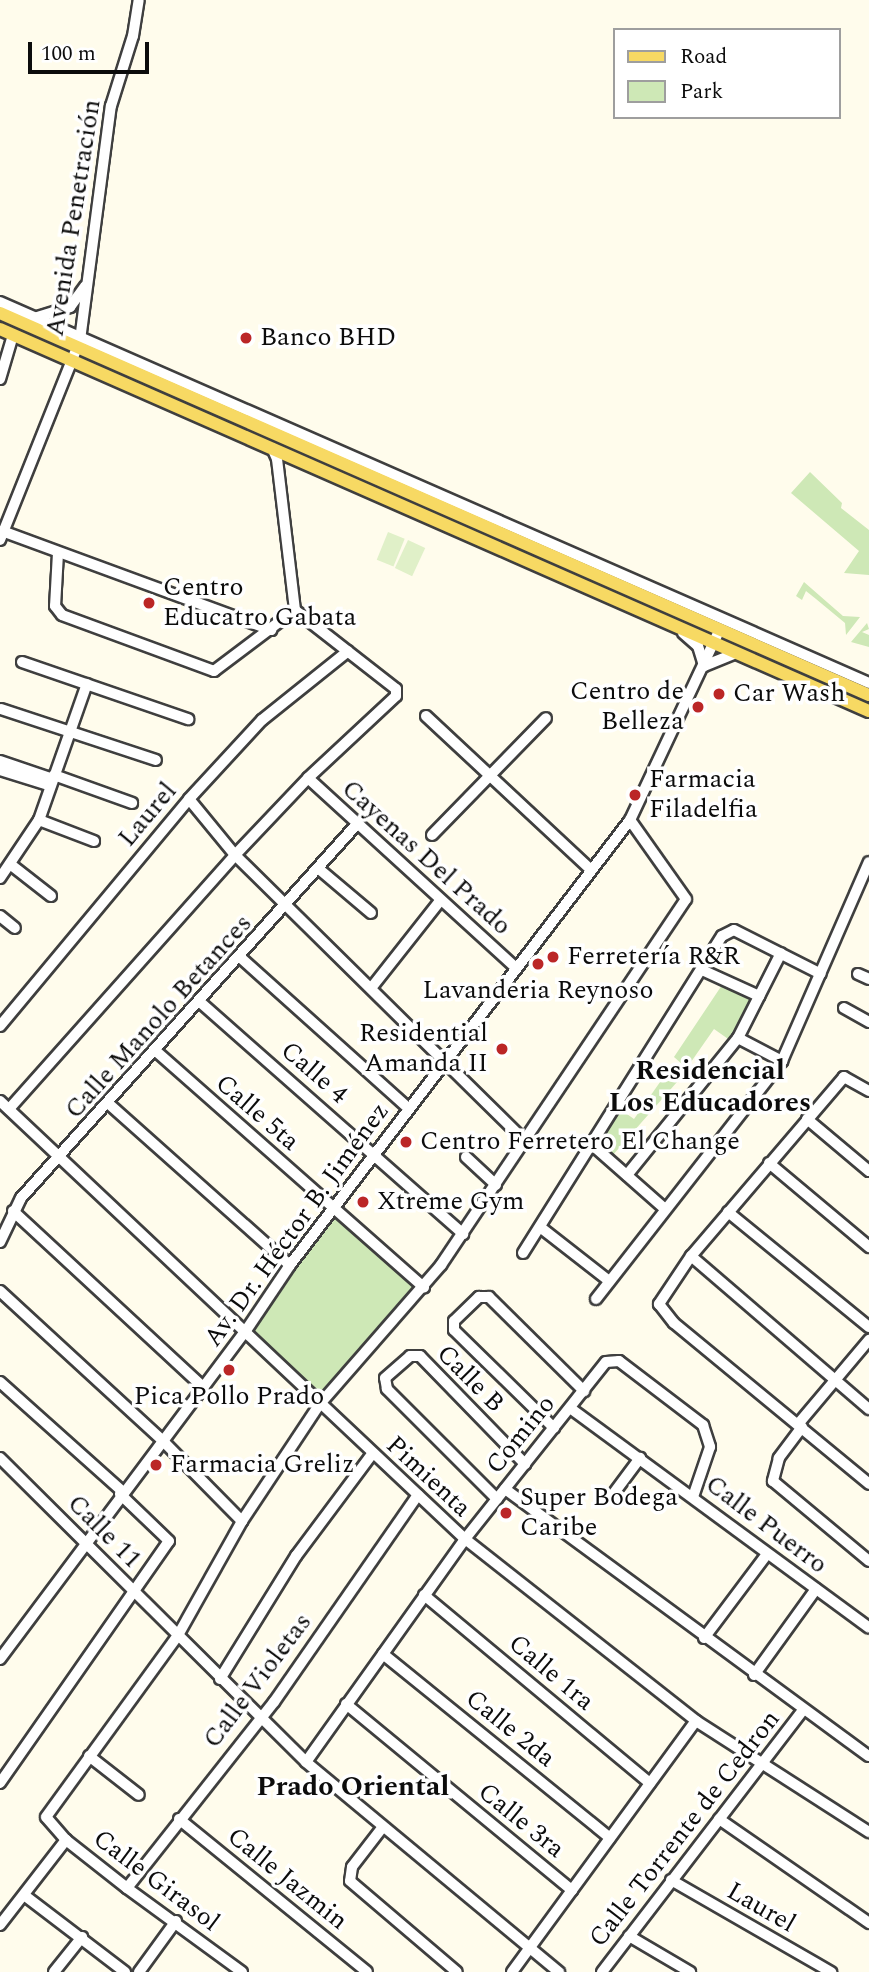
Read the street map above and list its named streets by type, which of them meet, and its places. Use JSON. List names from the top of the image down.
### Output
{
  "streets": {
    "street": [
      "Avenida Penetración",
      "Laurel",
      "Cayenas Del Prado",
      "Calle Manolo Betances",
      "Calle 4",
      "Calle 5ta",
      "Av. Dr. Héctor B. Jiménez",
      "Calle B",
      "Comino",
      "Pimienta",
      "Calle Puerro",
      "Calle 11",
      "Calle 1ra",
      "Calle Violetas",
      "Calle 2da",
      "Calle 3ra",
      "Calle Torrente de Cedron",
      "Calle Jazmin",
      "Calle Girasol"
    ]
  },
  "crossings": [
    ["Laurel", "Calle Torrente de Cedron"],
    ["Cayenas Del Prado", "Calle Manolo Betances"],
    ["Cayenas Del Prado", "Av. Dr. Héctor B. Jiménez"],
    ["Calle Manolo Betances", "Calle 4"],
    ["Calle Manolo Betances", "Calle 5ta"],
    ["Calle Manolo Betances", "Pimienta"],
    ["Calle 4", "Av. Dr. Héctor B. Jiménez"],
    ["Calle 5ta", "Av. Dr. Héctor B. Jiménez"],
    ["Av. Dr. Héctor B. Jiménez", "Pimienta"],
    ["Av. Dr. Héctor B. Jiménez", "Calle 11"],
    ["Calle B", "Comino"],
    ["Comino", "Pimienta"],
    ["Comino", "Calle Puerro"],
    ["Comino", "Calle 11"],
    ["Comino", "Calle 1ra"],
    ["Comino", "Calle 2da"],
    ["Comino", "Calle 3ra"],
    ["Pimienta", "Calle Violetas"],
    ["Pimienta", "Calle Torrente de Cedron"],
    ["Calle 11", "Calle Violetas"],
    ["Calle Violetas", "Calle Jazmin"],
    ["Calle Violetas", "Calle Girasol"]
  ],
  "districts": ["Residencial Los Educadores", "Prado Oriental"],
  "places": [
    "Banco BHD",
    "Centro Educatro Gabata",
    "Car Wash",
    "Centro de Belleza",
    "Farmacia Filadelfia",
    "Ferretería R&R",
    "Lavanderia Reynoso",
    "Residential Amanda II",
    "Centro Ferretero El Change",
    "Xtreme Gym",
    "Pica Pollo Prado",
    "Farmacia Greliz",
    "Super Bodega Caribe"
  ],
  "legend": ["Road", "Park"],
  "scale_bar": "100 m"
}
